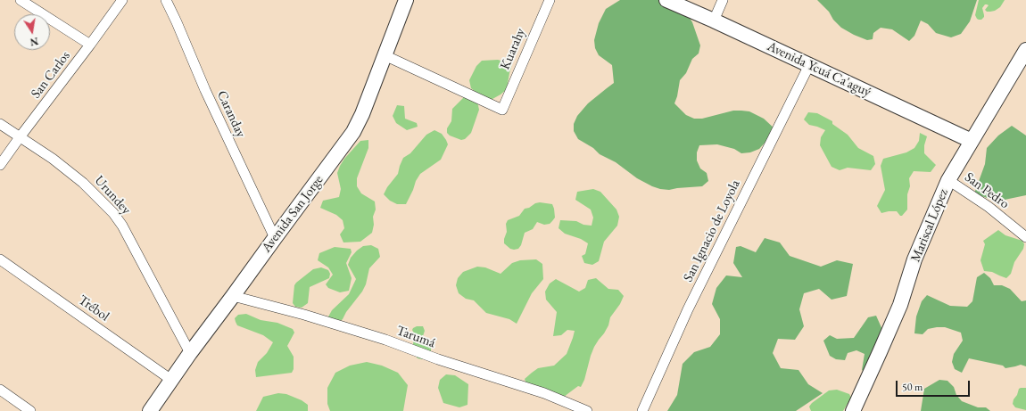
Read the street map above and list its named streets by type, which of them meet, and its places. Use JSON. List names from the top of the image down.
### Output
{
  "streets": {
    "street": [
      "Kuarahy",
      "Avenida Ycuá Ca'aguý",
      "San Carlos",
      "Caranday",
      "San Pedro",
      "Urundey",
      "Avenida San Jorge",
      "Mariscal López",
      "San Ignacio de Loyola",
      "Trébol",
      "Tarumá"
    ]
  },
  "crossings": [
    ["Kuarahy", "Avenida San Jorge"],
    ["Avenida Ycuá Ca'aguý", "Mariscal López"],
    ["Avenida Ycuá Ca'aguý", "San Ignacio de Loyola"],
    ["San Carlos", "Urundey"],
    ["Caranday", "Avenida San Jorge"],
    ["San Pedro", "Mariscal López"],
    ["Urundey", "Avenida San Jorge"],
    ["Avenida San Jorge", "Trébol"],
    ["Avenida San Jorge", "Tarumá"]
  ],
  "scale_bar": "50 m",
  "north": "bottom"
}
